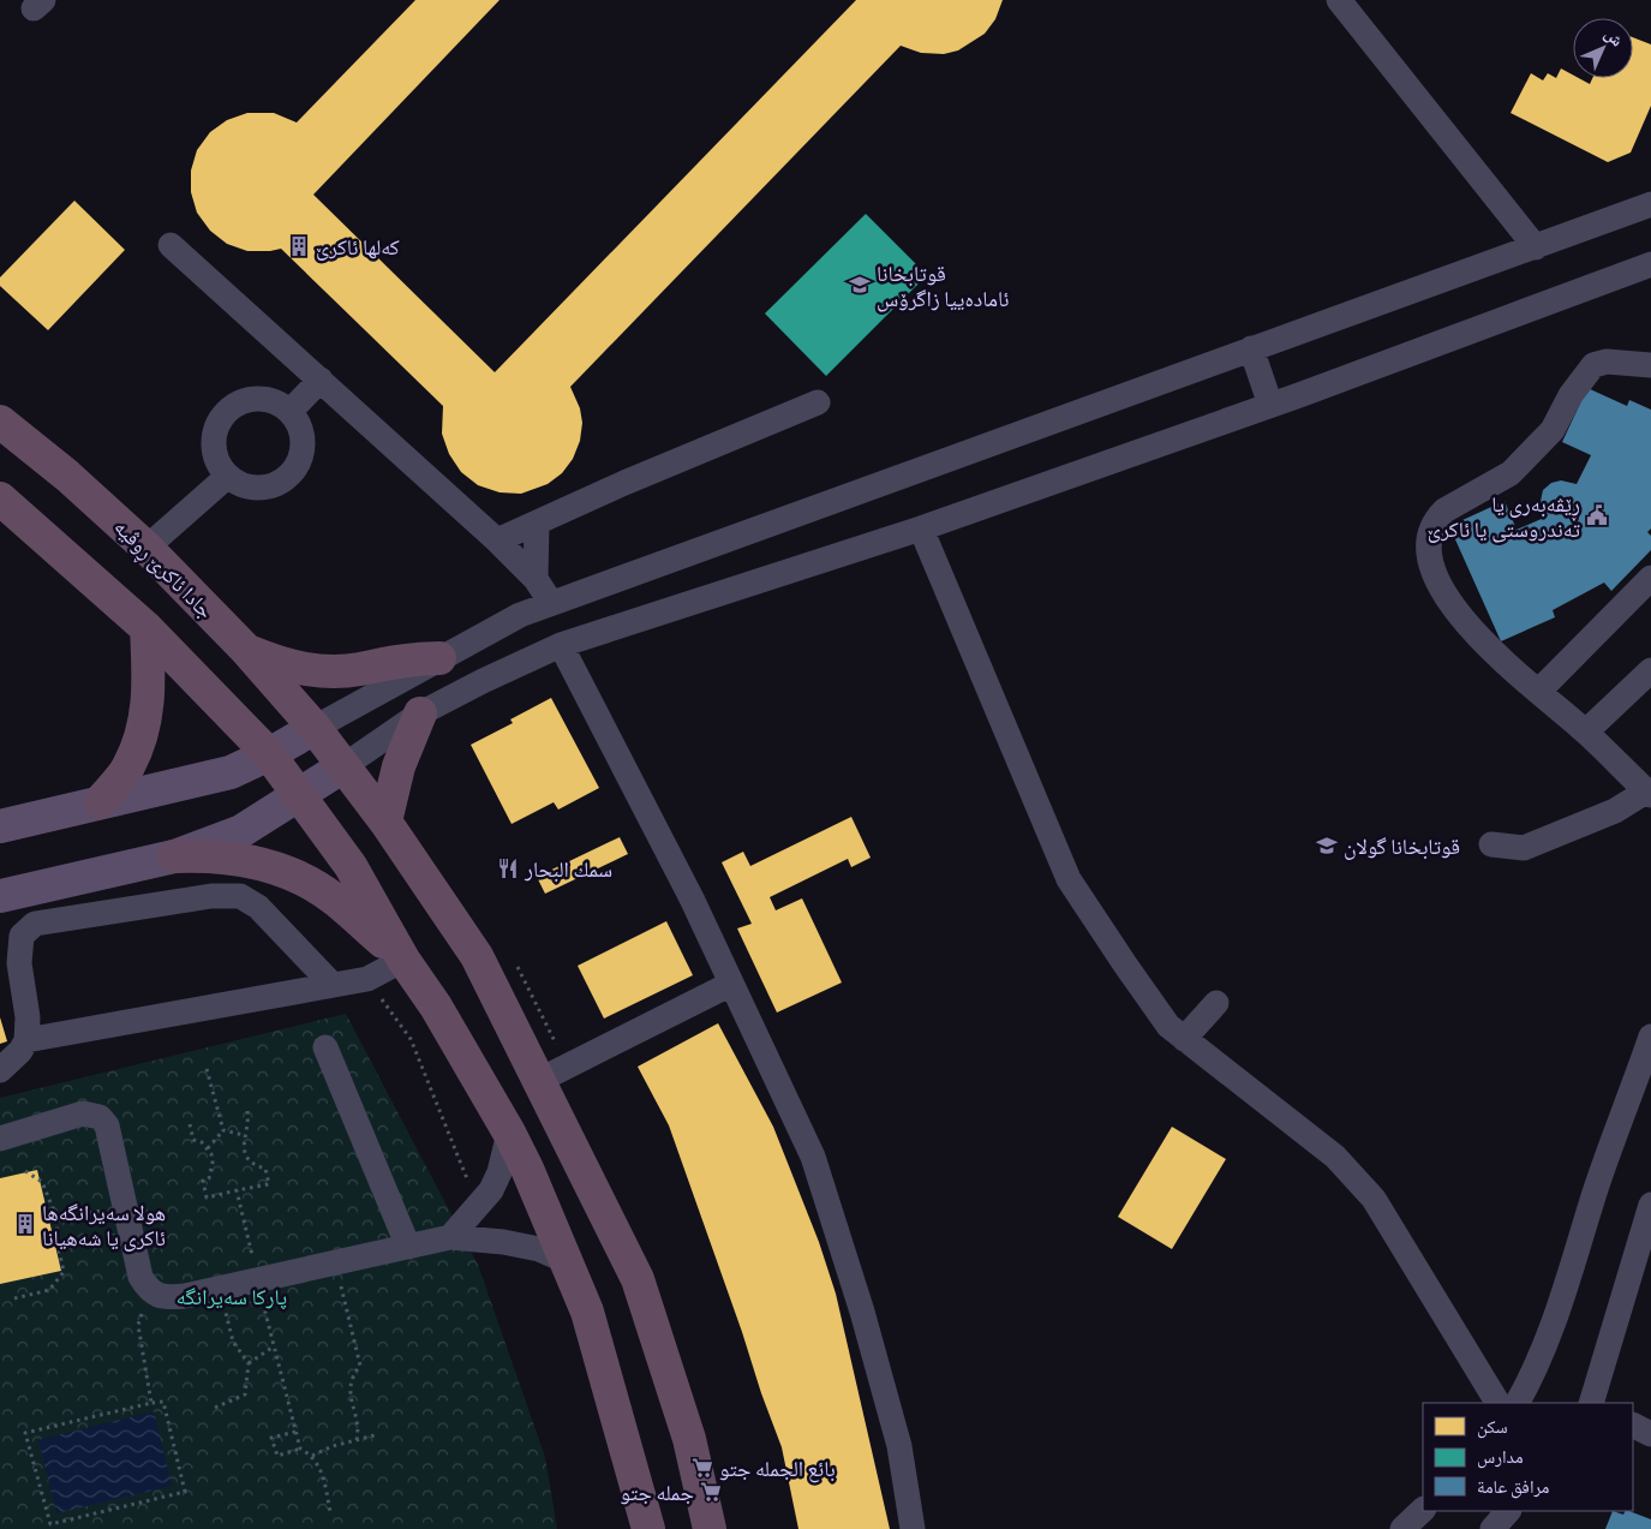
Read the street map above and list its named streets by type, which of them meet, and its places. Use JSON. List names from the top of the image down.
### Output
{
  "streets": {
    "highway": ["جادا ئاکرێ ڕوڤیە"]
  },
  "parks": ["پارکا سەیرانگه"],
  "places": {
    "building": ["کەلها ئاکرێ", "هولا سەیرانگەها ئاکری یا شەهیانا"],
    "school or university": ["قوتابخانا ئامادەییا زاگرۆس", "قوتابخانا گولان"],
    "public building": ["ڕێڤەبەری یا تەندروستی یا ئاکرێ"],
    "restaurant": ["سمك البحار"],
    "supermarket": ["بائع الجملە جتو", "جملە جتو"]
  },
  "legend": ["سكن", "مدارس", "مرافق عامة"],
  "north": "top right"
}
